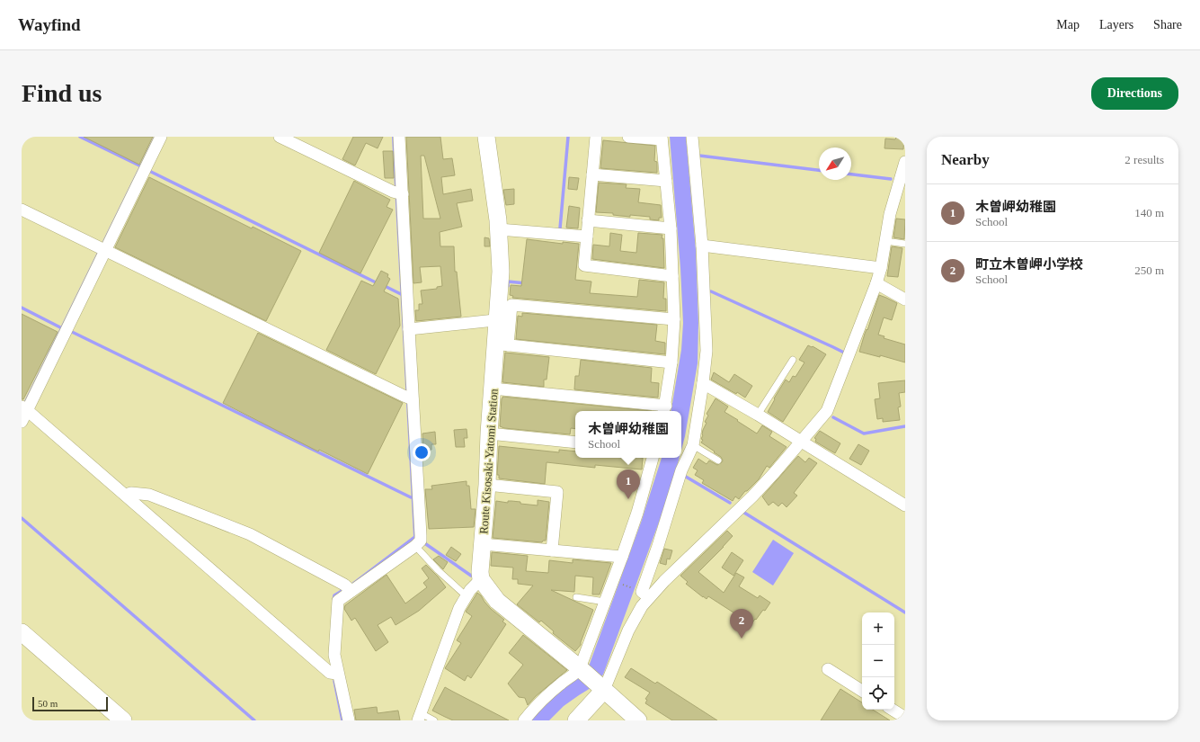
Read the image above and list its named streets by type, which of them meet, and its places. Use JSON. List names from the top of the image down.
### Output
{
  "streets": {
    "main road": ["Route Kisosaki-Yatomi Station"]
  },
  "scale_bar": "50 m",
  "north": "bottom left",
  "page": {
    "header": "Wayfind",
    "nav": ["Map", "Layers", "Share"],
    "buttons": "Directions",
    "title": "Find us",
    "heading": ["Nearby", "2 results"],
    "list": [
      {
        "mark": "1",
        "name": "木曽岬幼稚園",
        "note": "School",
        "value": "140 m"
      },
      {
        "mark": "2",
        "name": "町立木曽岬小学校",
        "note": "School",
        "value": "250 m"
      }
    ],
    "popup": ["木曽岬幼稚園", "School"],
    "pins": ["1", "2"],
    "map_buttons": ["+", "−"],
    "scale": "50 m"
  }
}
